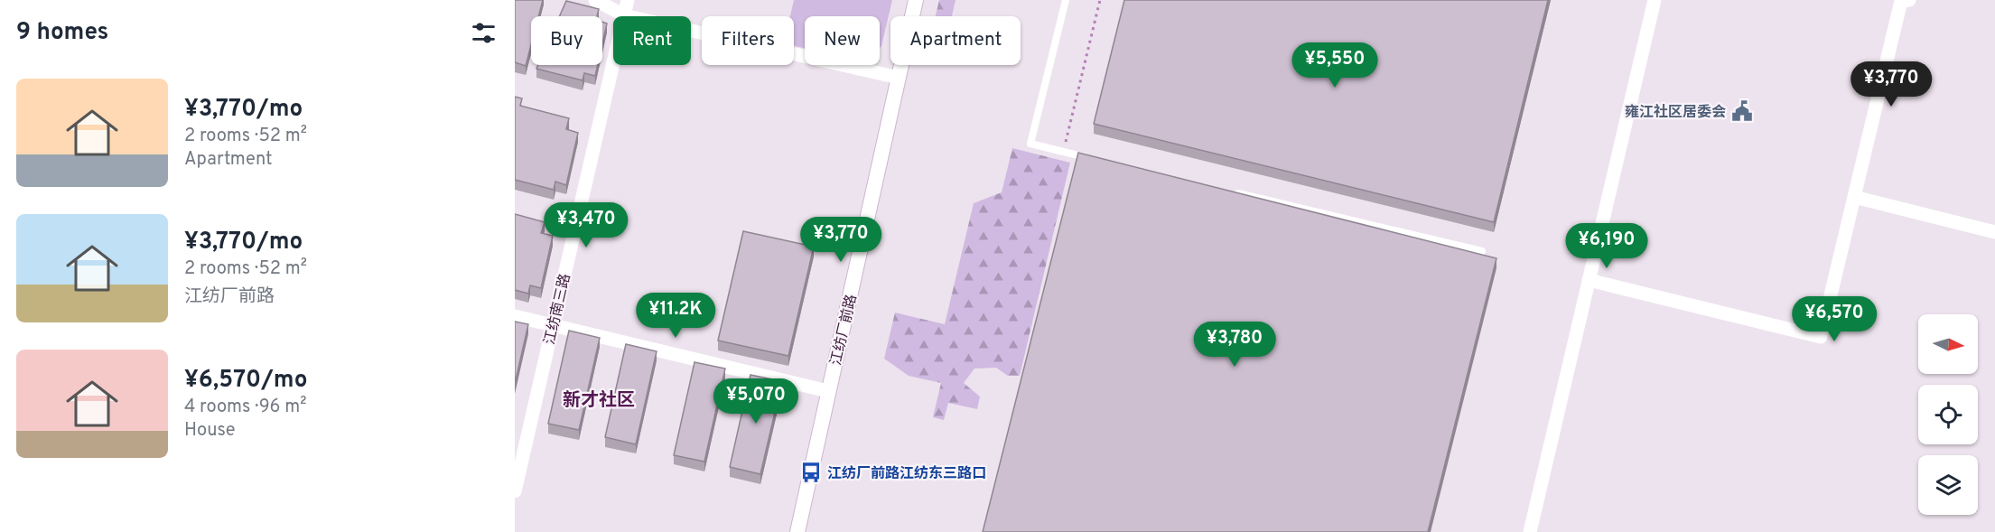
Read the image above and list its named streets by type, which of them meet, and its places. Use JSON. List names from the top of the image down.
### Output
{
  "streets": {
    "main road": ["江纺厂前路"],
    "street": ["江纺南三路"]
  },
  "districts": ["新才社区"],
  "places": {
    "public building": ["雍江社区居委会"],
    "bus stop": ["江纺厂前路江纺东三路口"]
  },
  "north": "right",
  "page": {
    "heading": "9 homes",
    "chip": [
      "Buy",
      "Rent",
      "Filters",
      "New",
      "Apartment"
    ],
    "price": [
      "¥5,550",
      "¥3,770",
      "¥3,470",
      "¥3,770",
      "¥6,190",
      "¥11.2K",
      "¥6,570",
      "¥3,780",
      "¥5,070"
    ],
    "list": [
      {
        "name": "¥3,770/mo",
        "note": "2 rooms · 52 m² · Apartment"
      },
      {
        "name": "¥3,770/mo",
        "note": "2 rooms · 52 m² · 江纺厂前路"
      },
      {
        "name": "¥6,570/mo",
        "note": "4 rooms · 96 m² · House"
      }
    ]
  }
}
